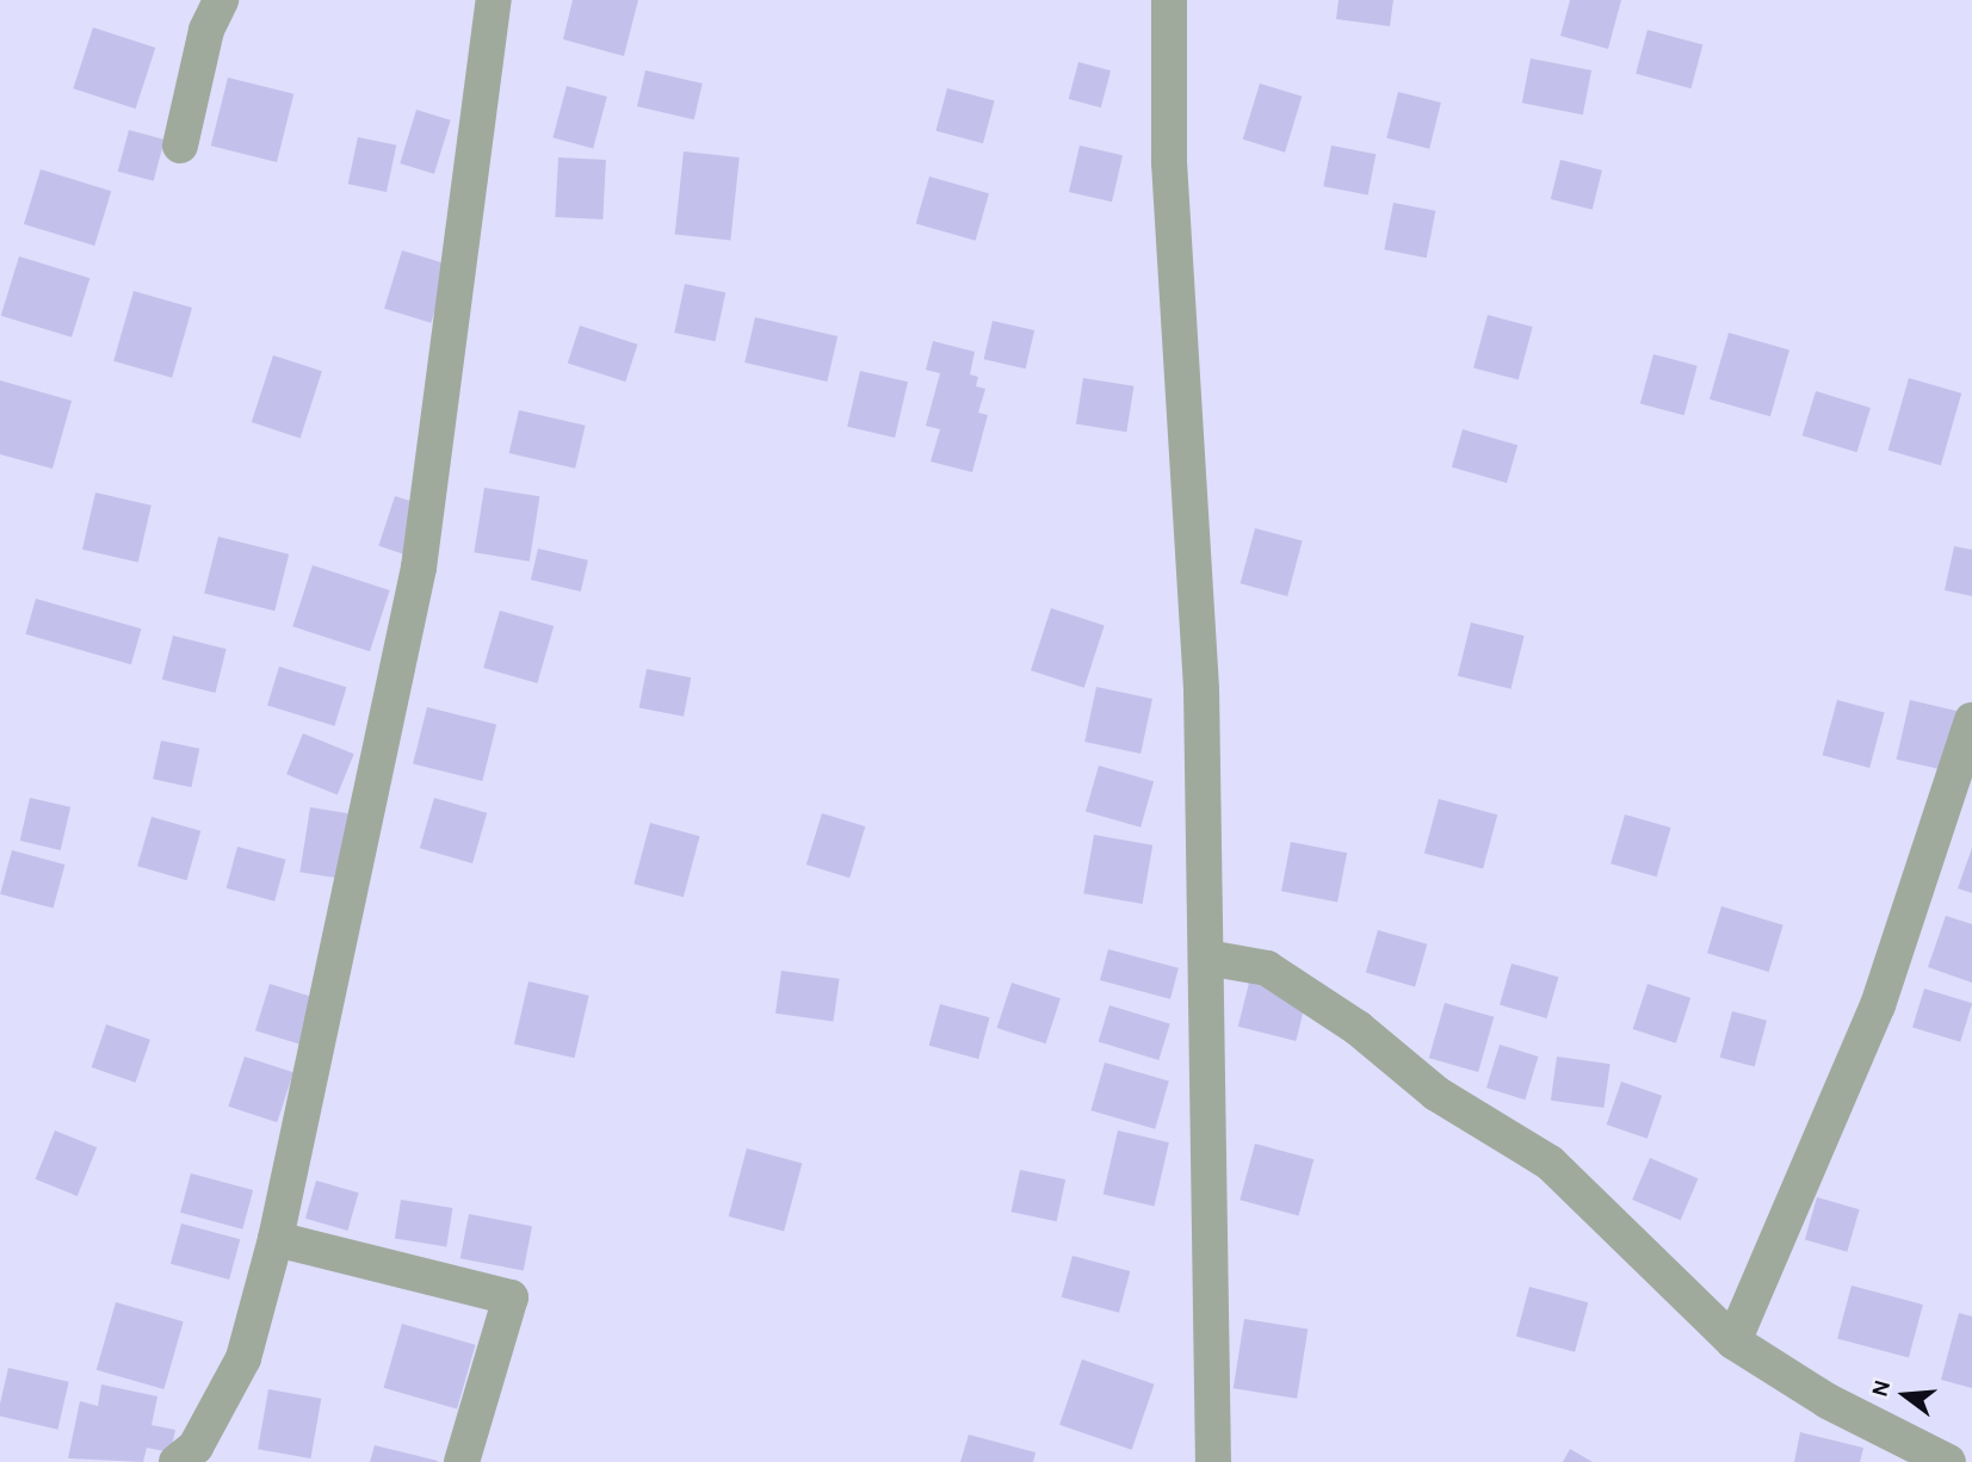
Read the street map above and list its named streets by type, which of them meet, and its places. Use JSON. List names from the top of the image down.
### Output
{
  "north": "left"
}
